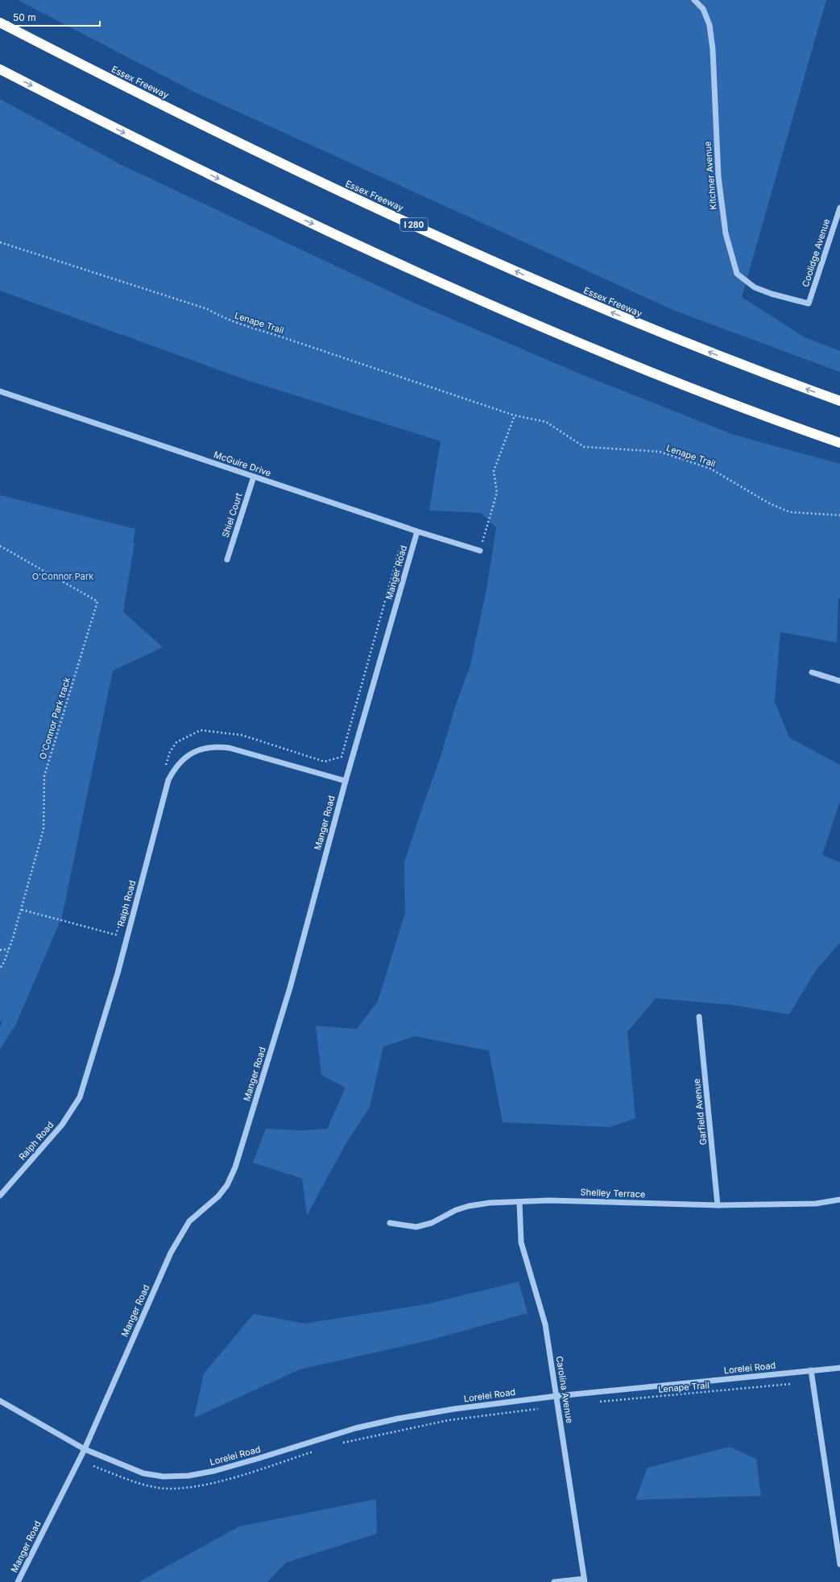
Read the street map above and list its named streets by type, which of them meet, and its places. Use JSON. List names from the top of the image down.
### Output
{
  "streets": {
    "highway": ["Essex Freeway", "I 280"],
    "street": [
      "Kitchner Avenue",
      "Coolidge Avenue",
      "McGuire Drive",
      "Shiel Court",
      "Manger Road",
      "Ralph Road",
      "Garfield Avenue",
      "Shelley Terrace",
      "Lorelei Road",
      "Carolina Avenue"
    ],
    "path": ["Lenape Trail", "O'Connor Park track"]
  },
  "crossings": [
    ["Kitchner Avenue", "Coolidge Avenue"],
    ["McGuire Drive", "Shiel Court"],
    ["McGuire Drive", "Manger Road"],
    ["Manger Road", "Ralph Road"],
    ["Manger Road", "Lorelei Road"],
    ["Garfield Avenue", "Shelley Terrace"],
    ["Shelley Terrace", "Carolina Avenue"],
    ["Lorelei Road", "Carolina Avenue"]
  ],
  "parks": ["O'Connor Park"],
  "scale_bar": "50 m"
}
